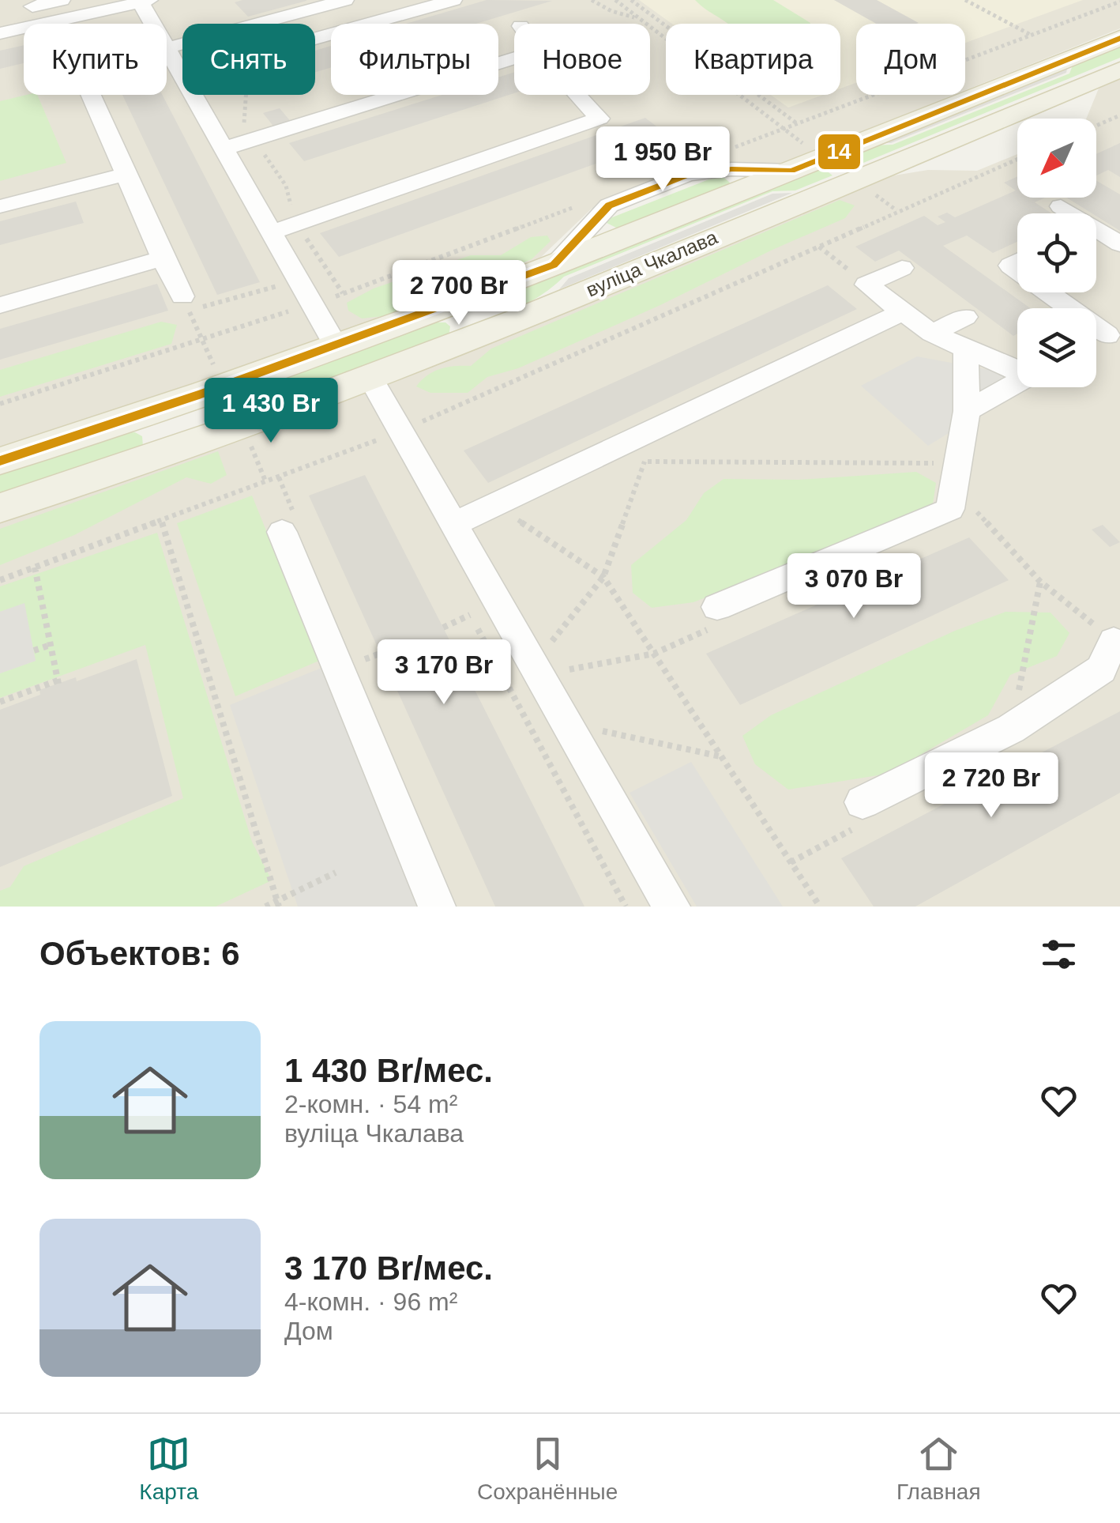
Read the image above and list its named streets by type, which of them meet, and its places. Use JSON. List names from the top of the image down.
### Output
{
  "streets": {
    "main road": ["вуліца Чкалава"]
  },
  "lines": ["transit line 14"],
  "north": "bottom left",
  "page": {
    "chip": [
      "Купить",
      "Снять",
      "Фильтры",
      "Новое",
      "Квартира",
      "Дом"
    ],
    "price": [
      "1 950 Br",
      "2 700 Br",
      "1 430 Br",
      "3 070 Br",
      "3 170 Br",
      "2 720 Br"
    ],
    "heading": "Объектов: 6",
    "list": [
      {
        "name": "1 430 Br/мес.",
        "note": "2-комн. · 54 m² · вуліца Чкалава"
      },
      {
        "name": "3 170 Br/мес.",
        "note": "4-комн. · 96 m² · Дом"
      }
    ],
    "tabs": ["Карта", "Сохранённые", "Главная"]
  }
}
